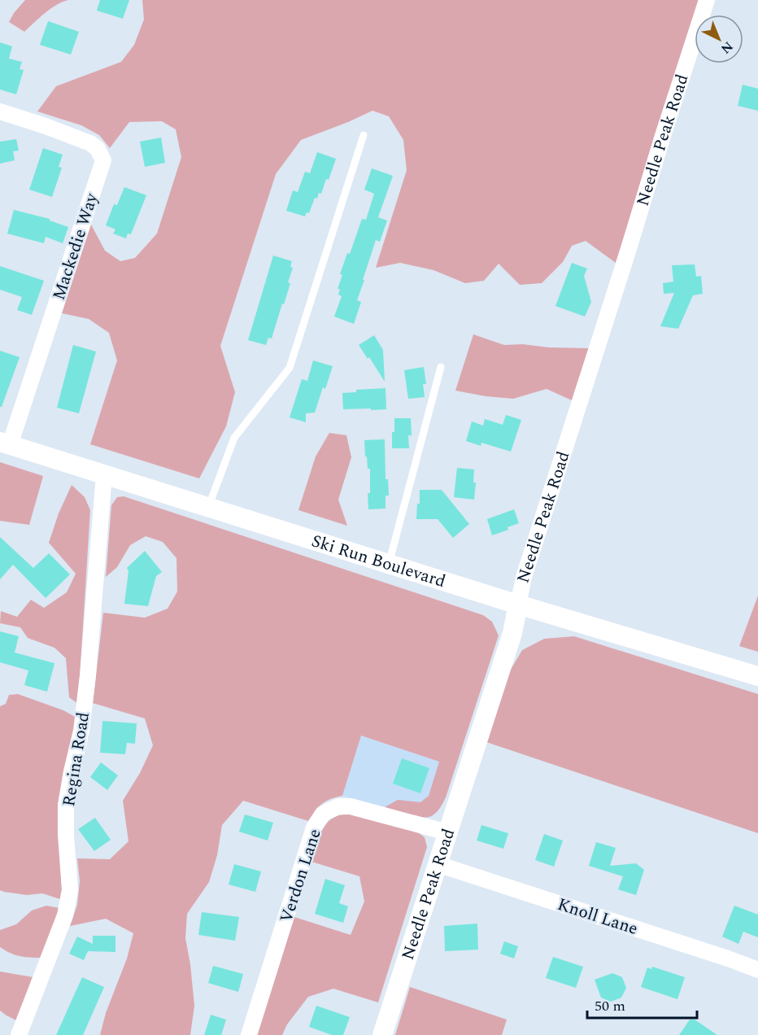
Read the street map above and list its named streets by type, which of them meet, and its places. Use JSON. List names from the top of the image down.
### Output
{
  "streets": {
    "street": [
      "Needle Peak Road",
      "Mackedie Way",
      "Ski Run Boulevard",
      "Regina Road",
      "Verdon Lane",
      "Knoll Lane"
    ]
  },
  "crossings": [
    ["Needle Peak Road", "Ski Run Boulevard"],
    ["Needle Peak Road", "Verdon Lane"],
    ["Needle Peak Road", "Knoll Lane"],
    ["Mackedie Way", "Ski Run Boulevard"],
    ["Ski Run Boulevard", "Regina Road"]
  ],
  "scale_bar": "50 m",
  "north": "bottom right"
}
